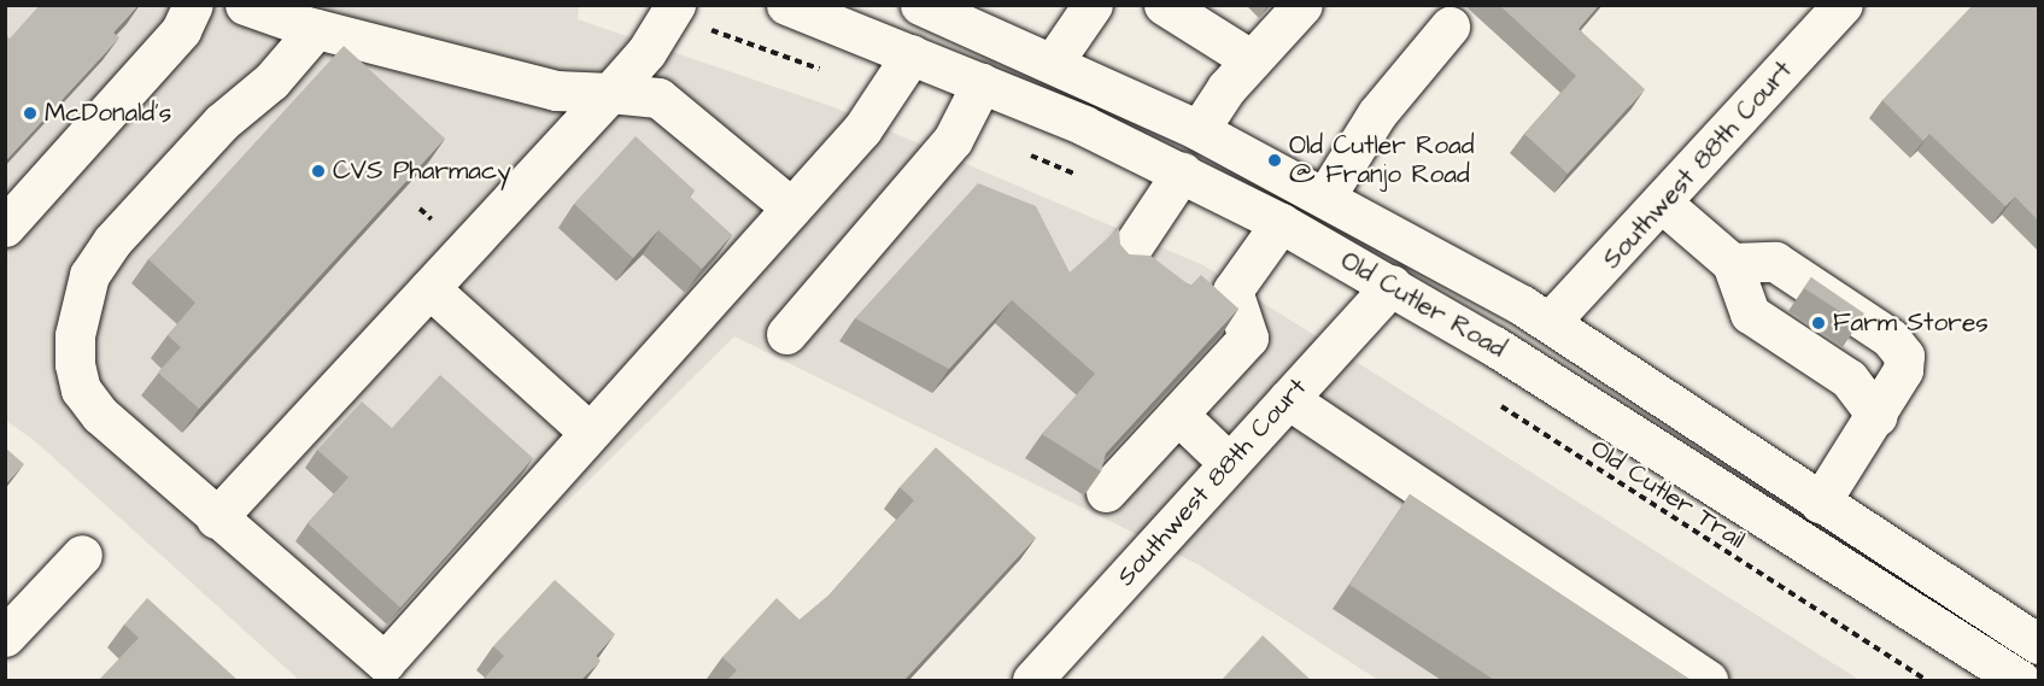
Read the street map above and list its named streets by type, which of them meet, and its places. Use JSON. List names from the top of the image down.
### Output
{
  "streets": {
    "main road": ["Southwest 88th Court", "Old Cutler Road"],
    "path": ["Old Cutler Trail"]
  },
  "crossings": [
    ["Southwest 88th Court", "Old Cutler Road"]
  ],
  "places": [
    "McDonald's",
    "Old Cutler Road @ Franjo Road",
    "CVS Pharmacy",
    "Farm Stores"
  ]
}
